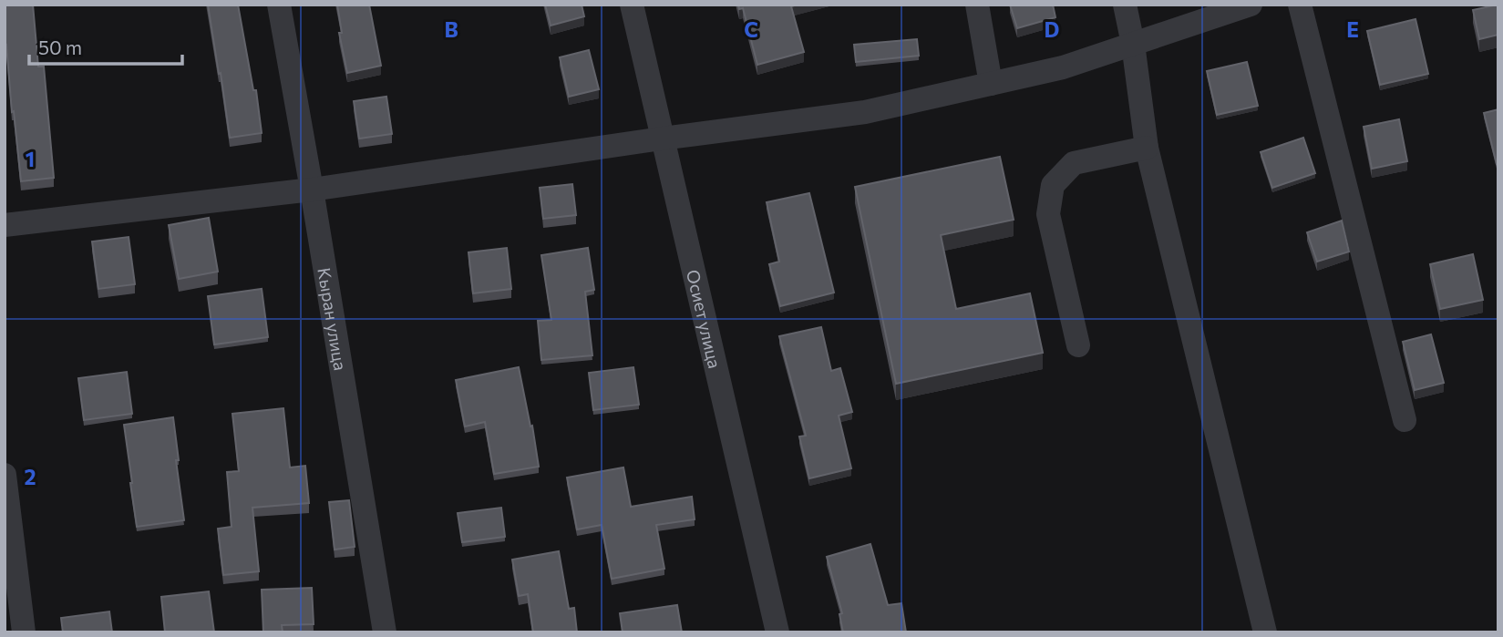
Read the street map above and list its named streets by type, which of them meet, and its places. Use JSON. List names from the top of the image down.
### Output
{
  "streets": {
    "street": ["Кыран улица", "Осиет улица"]
  },
  "scale_bar": "50 m",
  "grid": {
    "columns": [
      "B",
      "C",
      "D",
      "E"
    ],
    "rows": ["1", "2"]
  }
}
